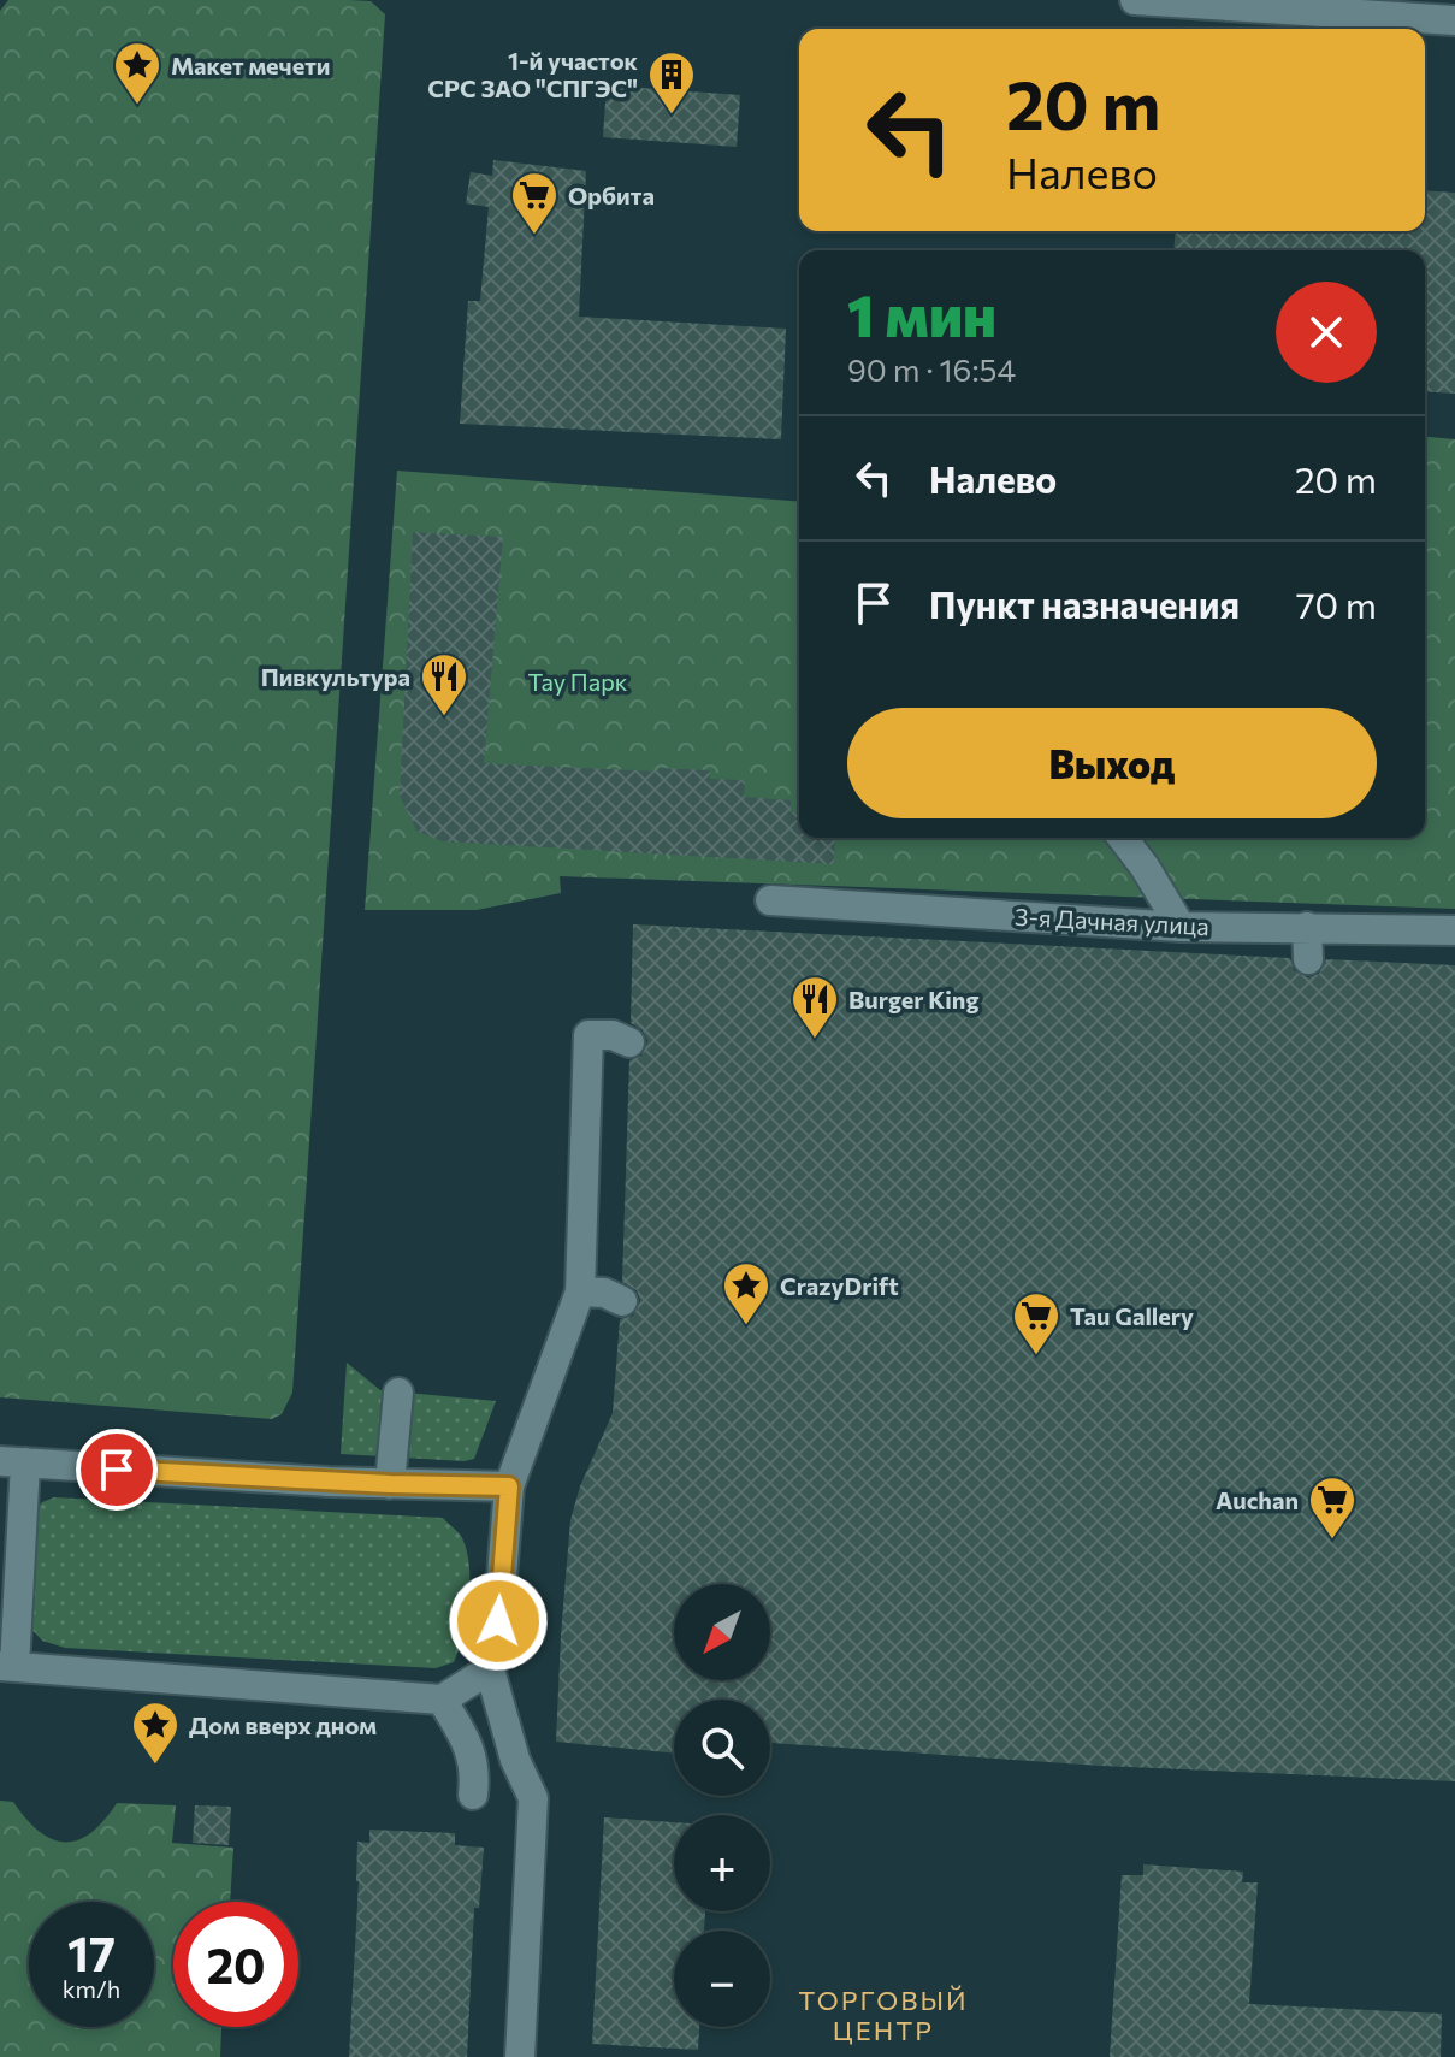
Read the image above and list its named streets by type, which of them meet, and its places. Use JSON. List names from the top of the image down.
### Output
{
  "streets": {
    "street": ["3-я Дачная улица"]
  },
  "districts": ["ТОРГОВЫЙ ЦЕНТР"],
  "parks": ["Тау Парк"],
  "places": {
    "place": ["Макет мечети", "CrazyDrift", "Дом вверх дном"],
    "building": ["1-й участок СРС ЗАО \"СПГЭС\""],
    "supermarket": ["Орбита", "Tau Gallery", "Auchan"],
    "restaurant": ["Пивкультура", "Burger King"]
  },
  "north": "bottom left",
  "page": {
    "turn": ["20 m", "Налево"],
    "heading": ["1 мин", "90 m · 16:54"],
    "list": [
      {
        "name": "Налево",
        "value": "20 m"
      },
      {
        "name": "Пункт назначения",
        "value": "70 m"
      }
    ],
    "buttons": "Выход",
    "map_buttons": ["+", "−"],
    "speed": "17 km/h",
    "limit": "20"
  }
}
